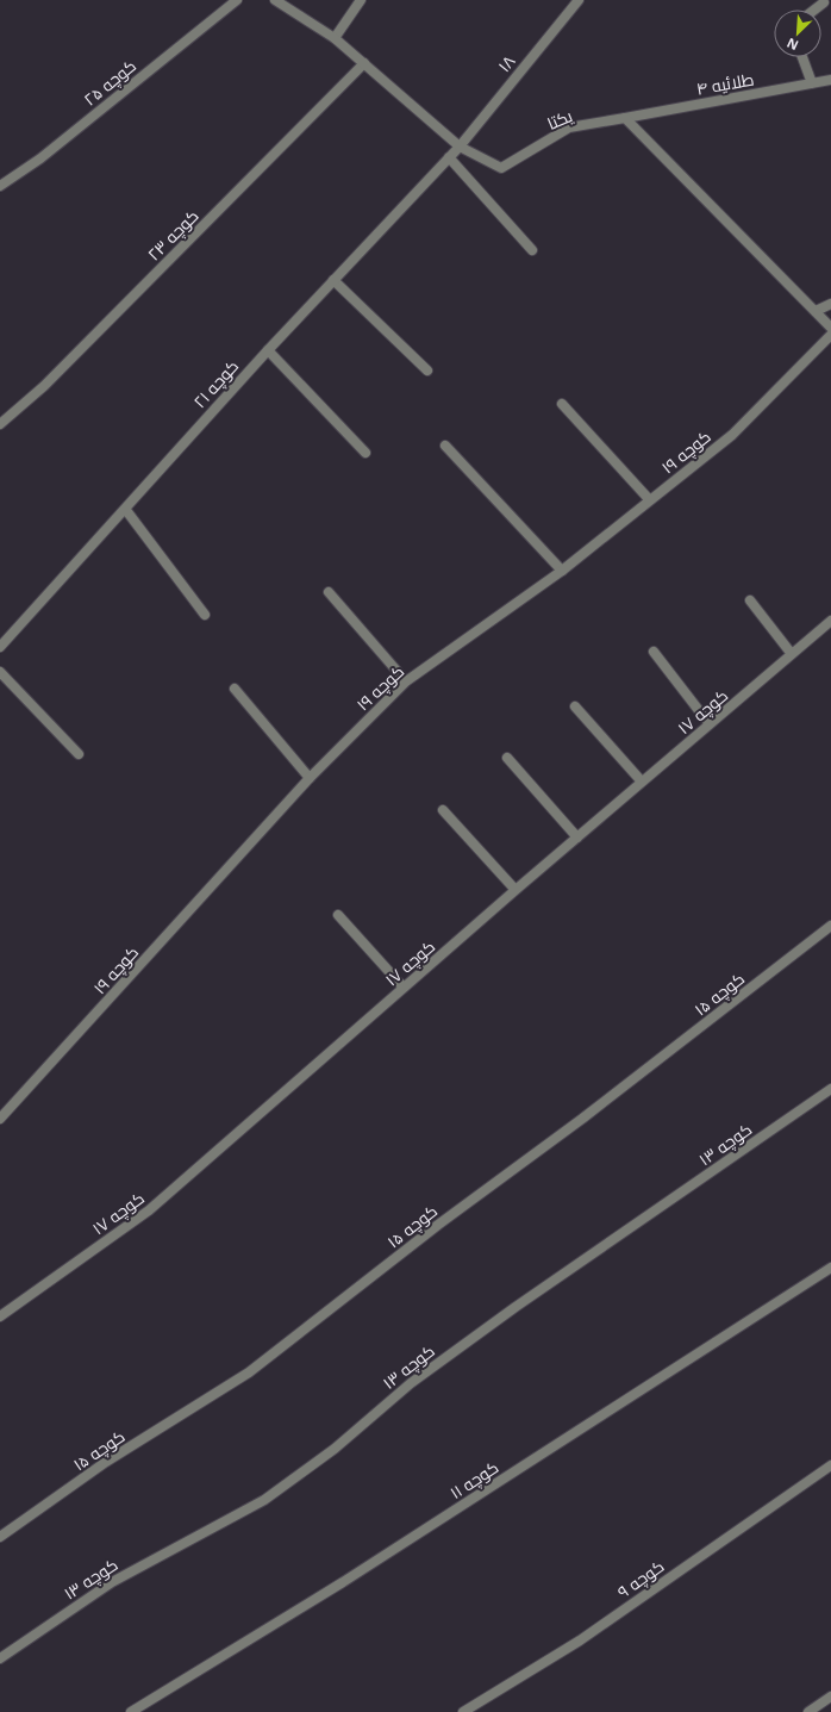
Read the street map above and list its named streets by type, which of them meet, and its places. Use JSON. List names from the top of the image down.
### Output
{
  "streets": {
    "street": [
      "۱۸",
      "کوچه ۲۵",
      "طلائیه ۴",
      "یکتا",
      "کوچه ۲۳",
      "کوچه ۲۱",
      "کوچه ۱۹",
      "کوچه ۱۷",
      "کوچه ۱۵",
      "کوچه ۱۳",
      "کوچه ۱۱",
      "کوچه ۹"
    ]
  },
  "crossings": [
    ["۱۸", "یکتا"],
    ["۱۸", "کوچه ۲۱"],
    ["طلائیه ۴", "یکتا"],
    ["یکتا", "کوچه ۲۳"],
    ["یکتا", "کوچه ۲۱"]
  ],
  "north": "bottom left"
}
